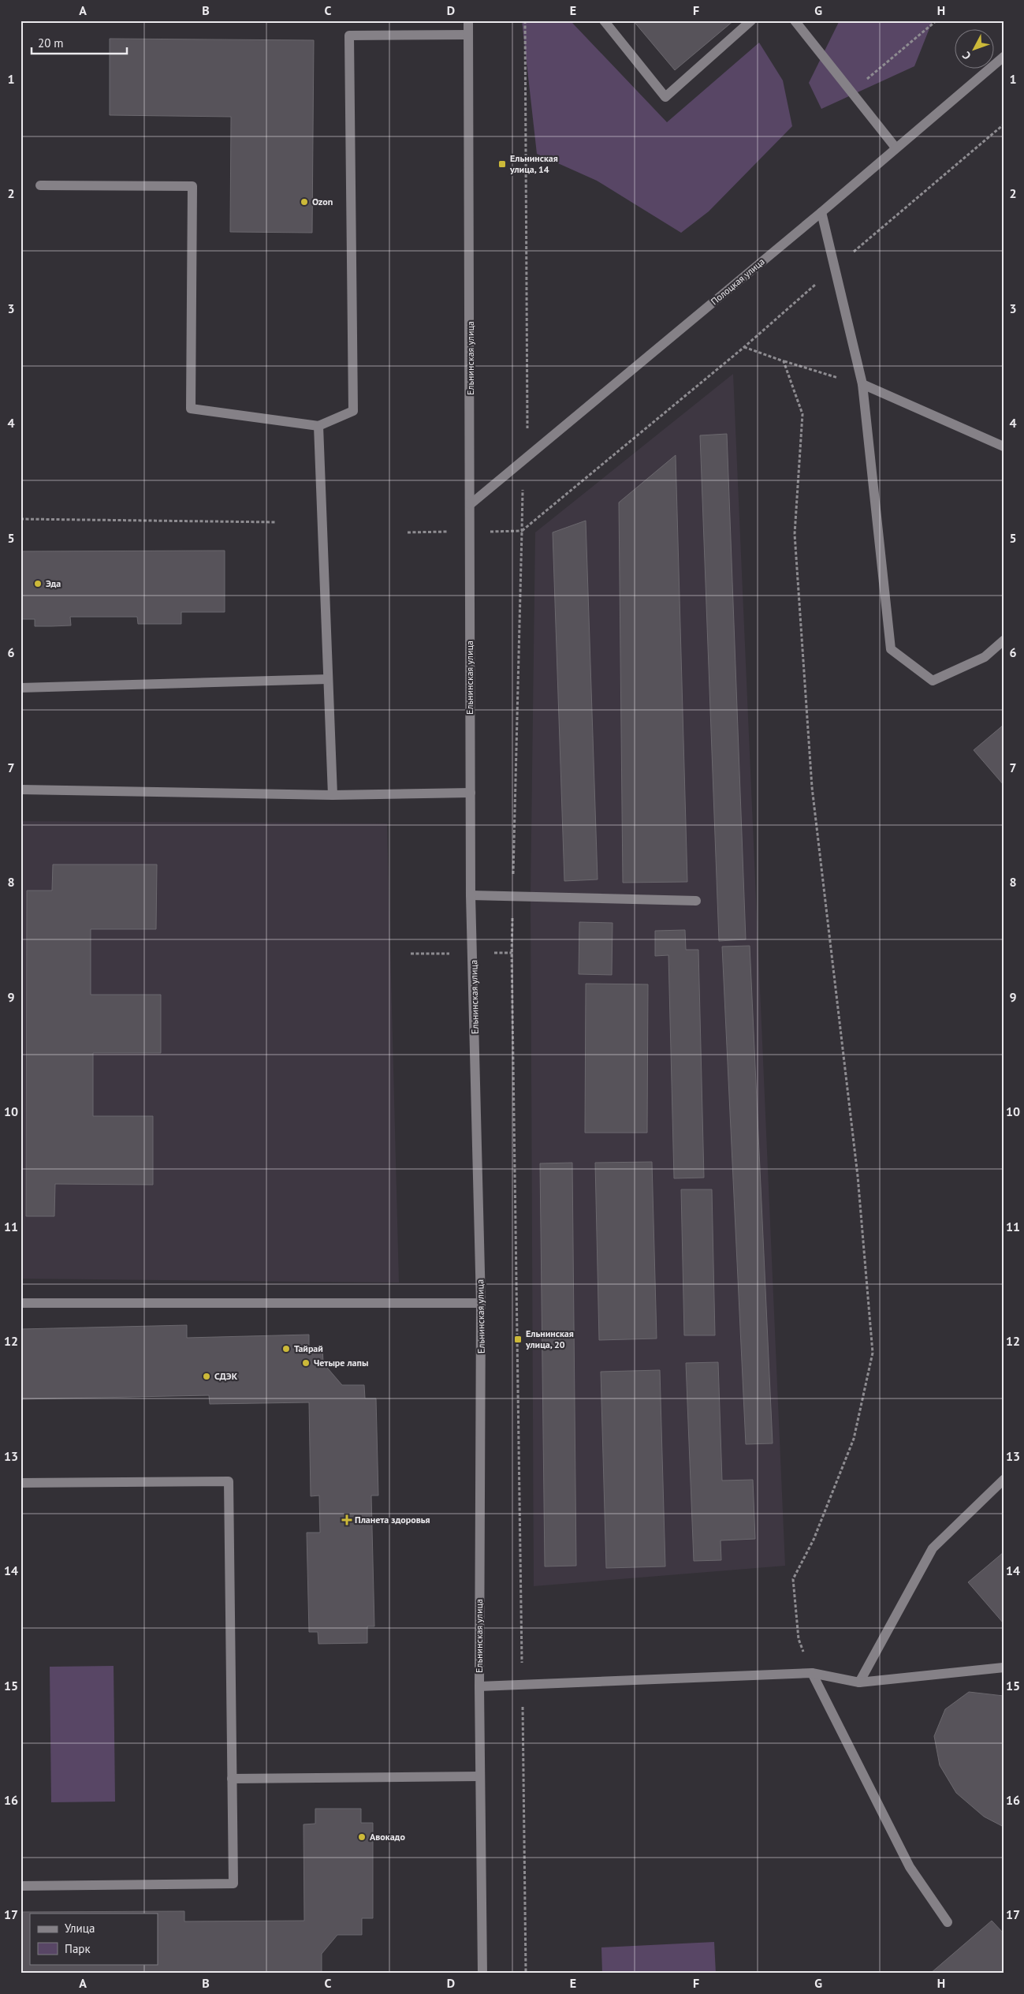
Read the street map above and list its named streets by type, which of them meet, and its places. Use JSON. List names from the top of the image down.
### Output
{
  "streets": {
    "street": ["Полоцкая улица", "Ельнинская улица"]
  },
  "crossings": [
    ["Полоцкая улица", "Ельнинская улица"]
  ],
  "places": {
    "transit": ["Ельнинская улица, 14", "Ельнинская улица, 20"],
    "other": [
      "Ozon",
      "Эда",
      "Тайрай",
      "Четыре лапы",
      "СДЭК",
      "Авокадо"
    ],
    "health": ["Планета здоровья"]
  },
  "legend": ["Улица", "Парк"],
  "scale_bar": "20 m",
  "north": "bottom left",
  "grid": {
    "columns": [
      "A",
      "B",
      "C",
      "D",
      "E",
      "F",
      "G",
      "H"
    ],
    "rows": [
      "1",
      "2",
      "3",
      "4",
      "5",
      "6",
      "7",
      "8",
      "9",
      "10",
      "11",
      "12",
      "13",
      "14",
      "15",
      "16",
      "17"
    ]
  }
}
